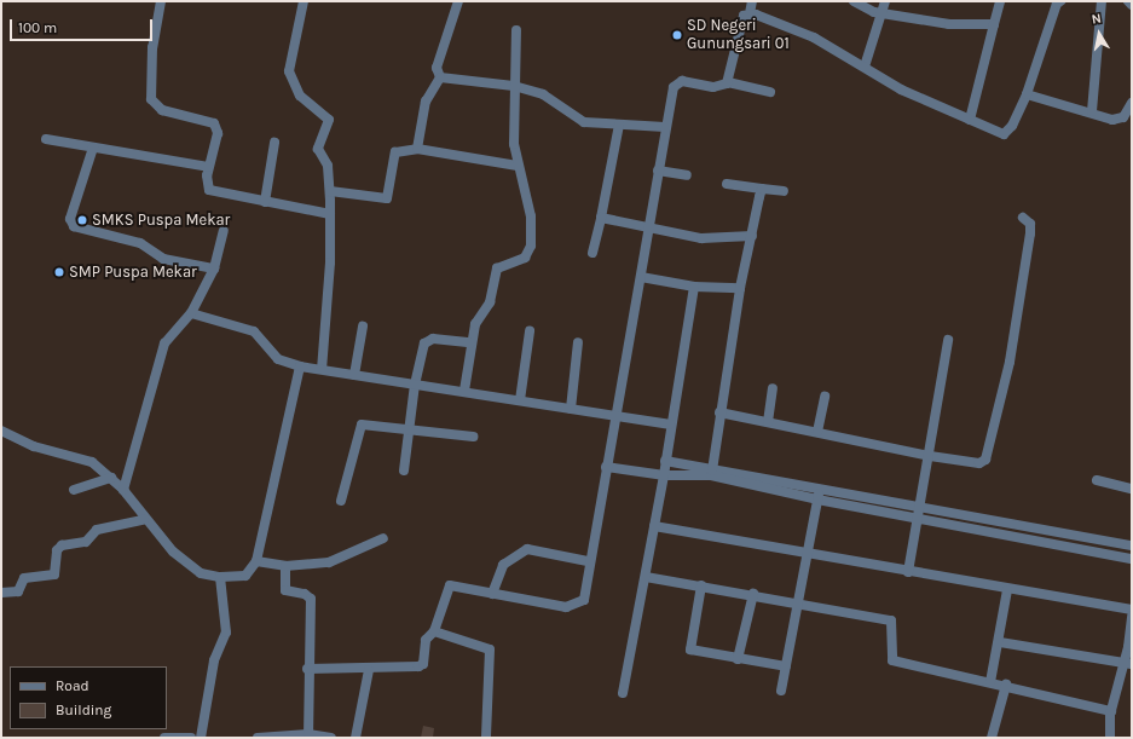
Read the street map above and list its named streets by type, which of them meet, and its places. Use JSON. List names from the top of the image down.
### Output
{
  "places": ["SD Negeri Gunungsari 01", "SMKS Puspa Mekar", "SMP Puspa Mekar"],
  "legend": ["Road", "Building"],
  "scale_bar": "100 m",
  "north": "top"
}
